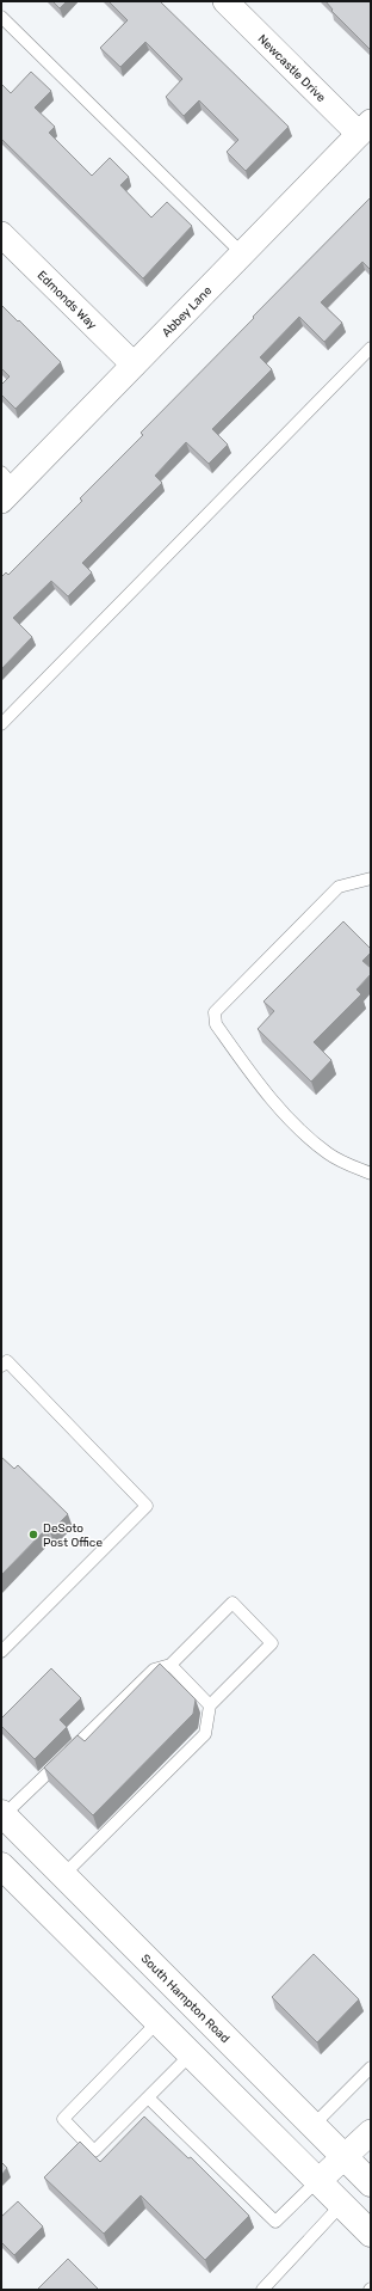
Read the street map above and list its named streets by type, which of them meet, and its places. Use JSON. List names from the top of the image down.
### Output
{
  "streets": {
    "main road": ["South Hampton Road"],
    "street": ["Newcastle Drive", "Edmonds Way", "Abbey Lane"]
  },
  "crossings": [
    ["Newcastle Drive", "Abbey Lane"],
    ["Edmonds Way", "Abbey Lane"]
  ],
  "places": ["DeSoto Post Office"]
}
